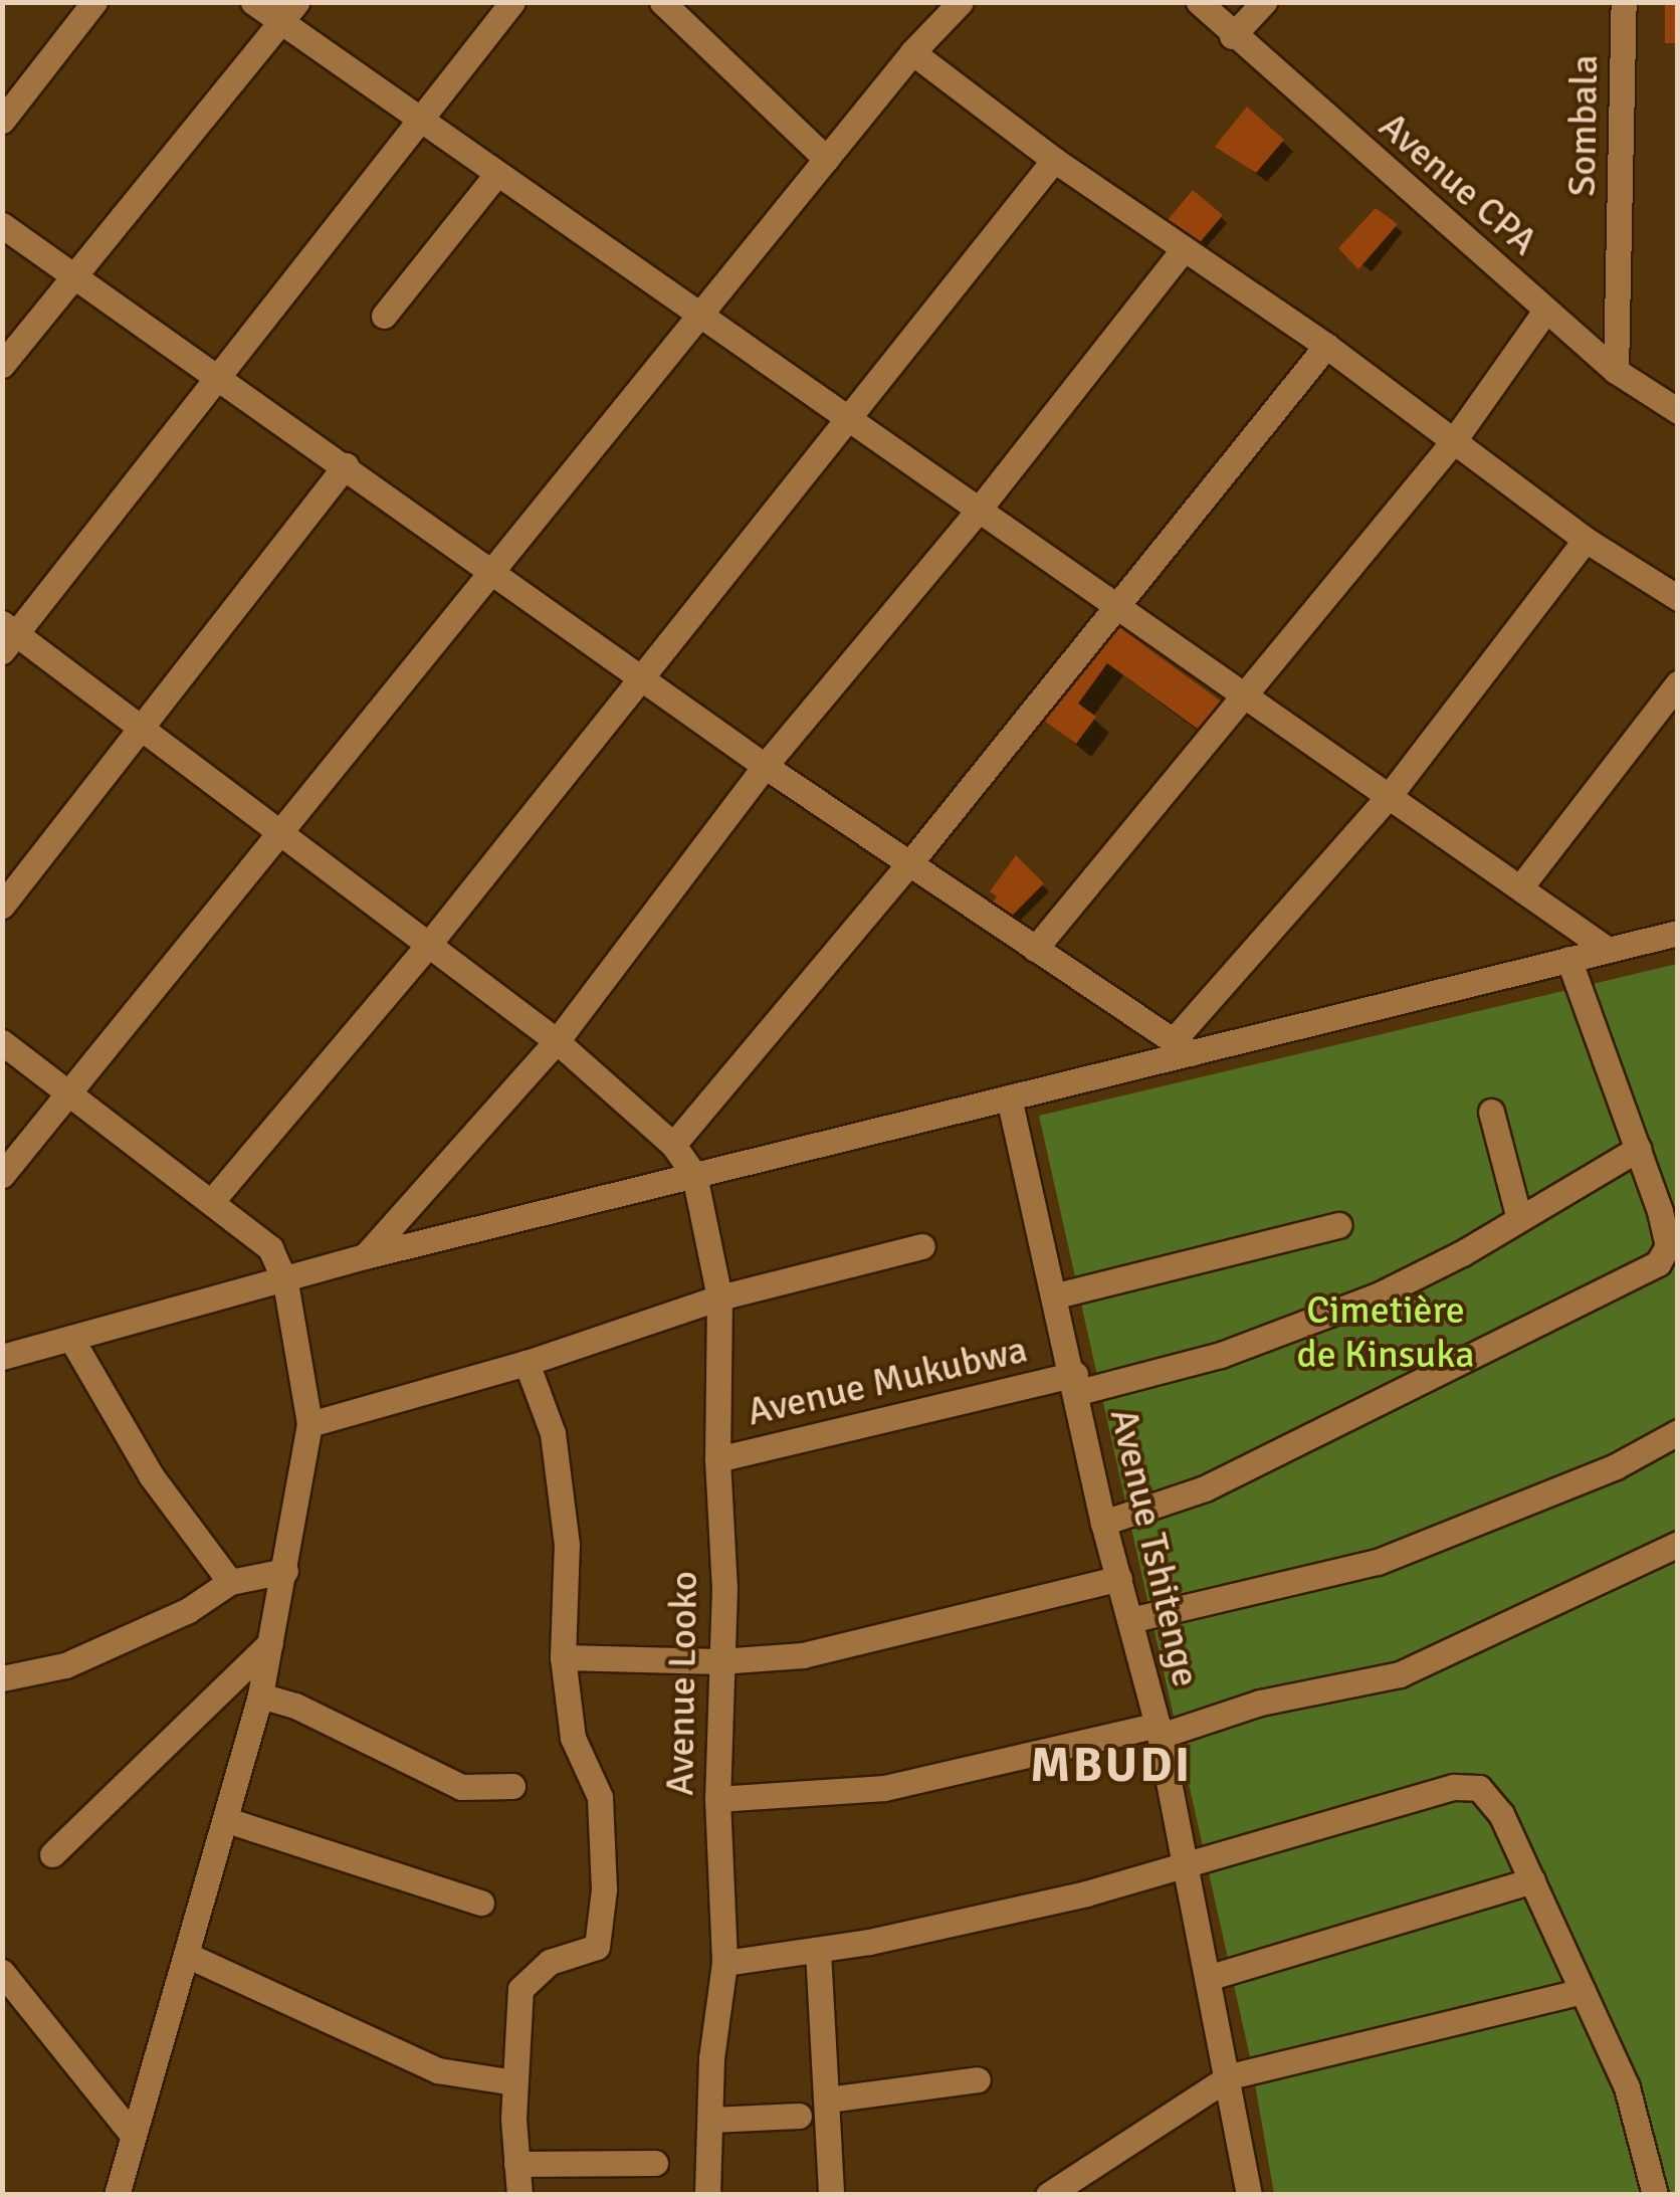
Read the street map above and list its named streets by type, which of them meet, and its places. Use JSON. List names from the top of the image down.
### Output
{
  "streets": {
    "street": [
      "Sombala",
      "Avenue CPA",
      "Avenue Mukubwa",
      "Avenue Tshitenge",
      "Avenue Looko"
    ]
  },
  "crossings": [
    ["Sombala", "Avenue CPA"],
    ["Avenue Mukubwa", "Avenue Tshitenge"],
    ["Avenue Mukubwa", "Avenue Looko"]
  ],
  "districts": ["MBUDI"],
  "parks": ["Cimetière de Kinsuka"]
}
